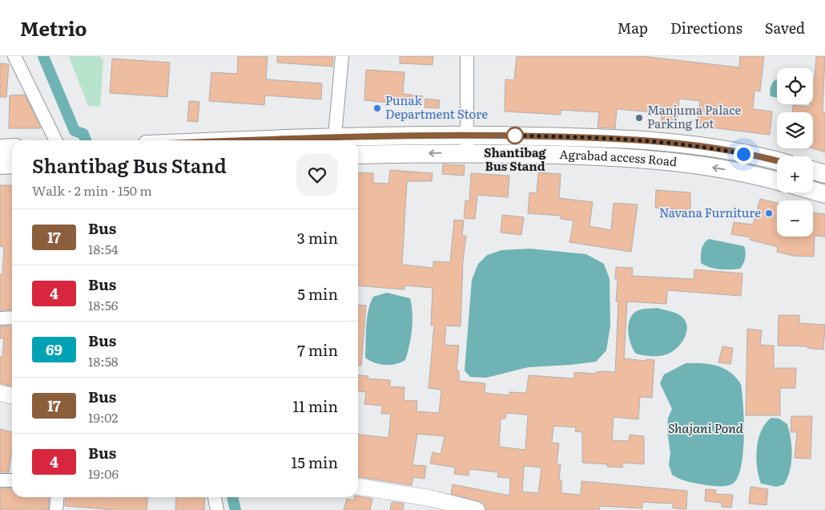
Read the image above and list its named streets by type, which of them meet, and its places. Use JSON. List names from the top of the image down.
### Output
{
  "streets": {
    "main road": ["Agrabad access Road"]
  },
  "water": ["Shajani Pond"],
  "places": [
    "Punak Department Store",
    "Manjuma Palace Parking Lot",
    "Shantibag Bus Stand",
    "Navana Furniture"
  ],
  "lines": ["bus line 17"],
  "page": {
    "header": "Metrio",
    "nav": ["Map", "Directions", "Saved"],
    "map_buttons": ["+", "−"],
    "heading": ["Shantibag Bus Stand", "Walk · 2 min · 150 m"],
    "list": [
      {
        "mark": "17",
        "name": "Bus",
        "note": "18:54",
        "value": "3 min"
      },
      {
        "mark": "4",
        "name": "Bus",
        "note": "18:56",
        "value": "5 min"
      },
      {
        "mark": "69",
        "name": "Bus",
        "note": "18:58",
        "value": "7 min"
      },
      {
        "mark": "17",
        "name": "Bus",
        "note": "19:02",
        "value": "11 min"
      },
      {
        "mark": "4",
        "name": "Bus",
        "note": "19:06",
        "value": "15 min"
      }
    ]
  }
}
